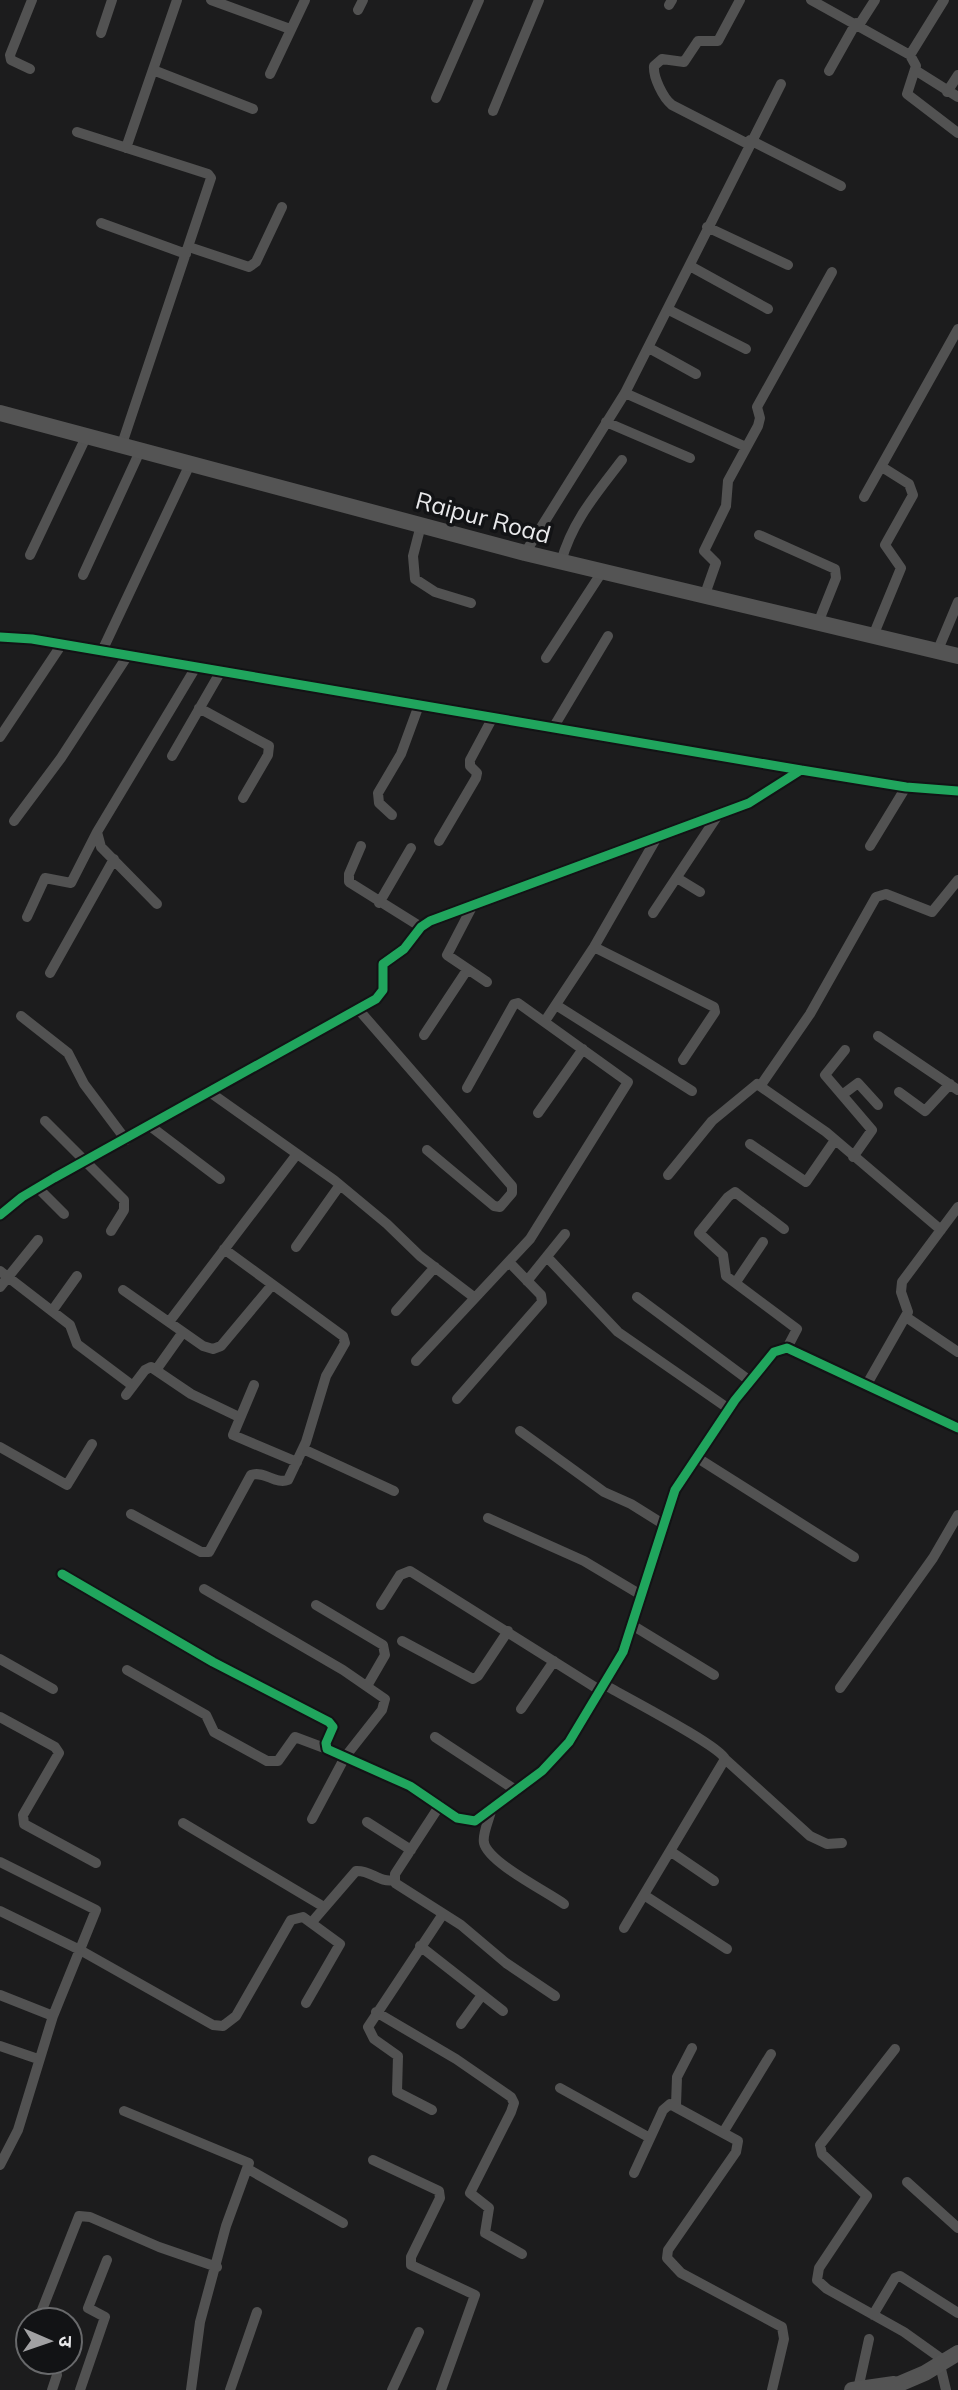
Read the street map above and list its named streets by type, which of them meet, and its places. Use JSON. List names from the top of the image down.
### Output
{
  "streets": {
    "main road": ["Raipur Road"]
  },
  "north": "right"
}
